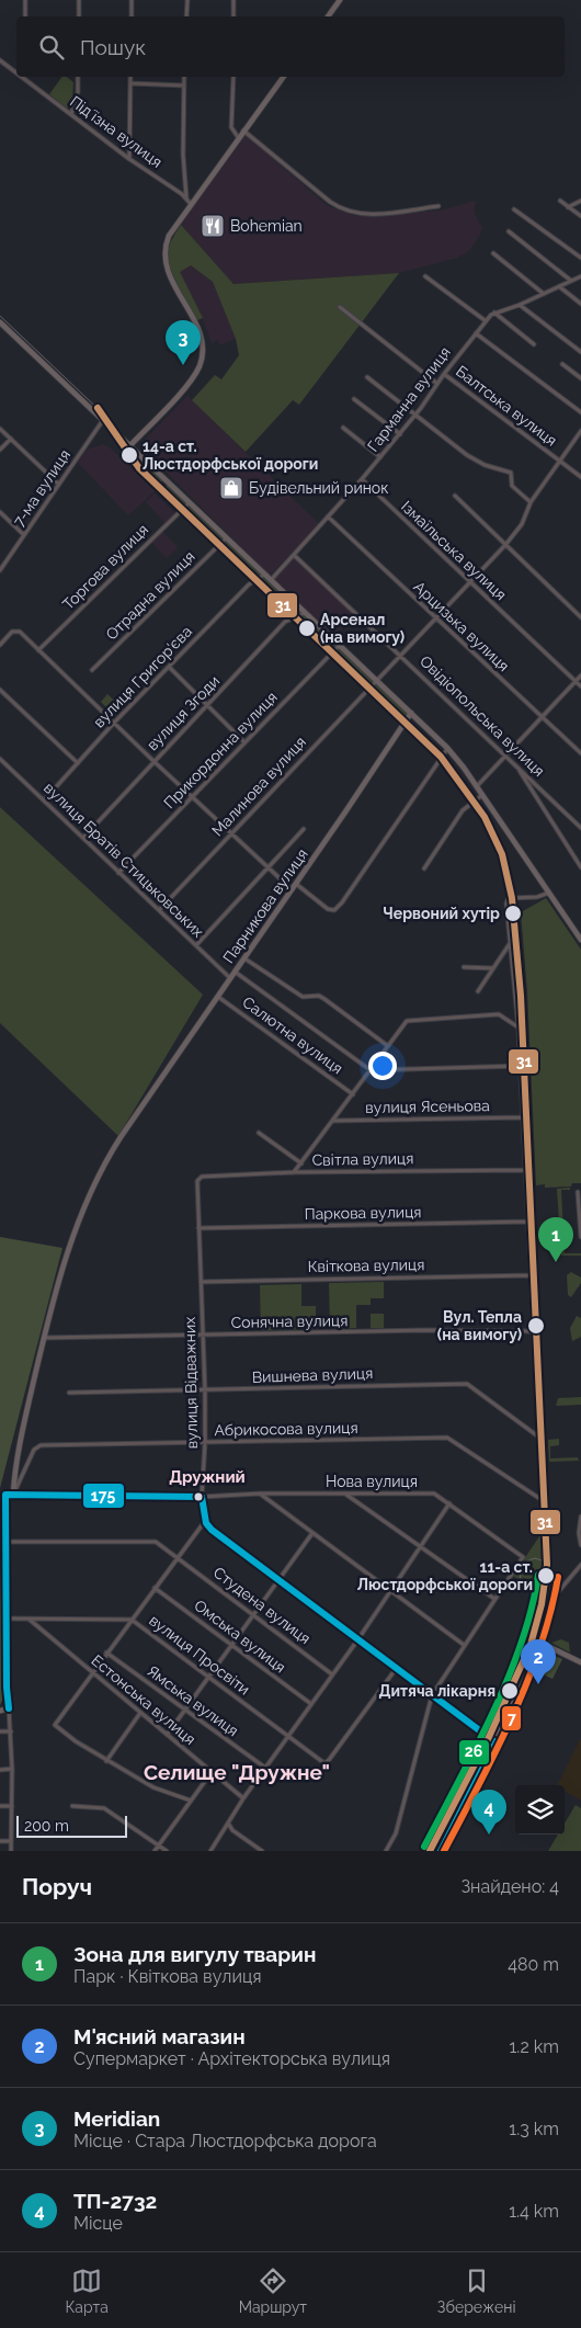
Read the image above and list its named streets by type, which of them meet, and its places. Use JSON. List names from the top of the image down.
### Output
{
  "streets": {
    "street": [
      "Підʼїзна вулиця",
      "Гарманна вулиця",
      "Балтська вулиця",
      "7-ма вулиця",
      "Ізмаїльська вулиця",
      "Торгова вулиця",
      "Отрадна вулиця",
      "Арцизька вулиця",
      "вулиця Григор'єва",
      "вулиця Згоди",
      "Овідіопольська вулиця",
      "Прикордонна вулиця",
      "Малинова вулиця",
      "вулиця Братів Стицьковських",
      "Парникова вулиця",
      "Салютна вулиця",
      "вулиця Ясеньова",
      "Світла вулиця",
      "Паркова вулиця",
      "Квіткова вулиця",
      "Сонячна вулиця",
      "Вишнева вулиця",
      "вулиця Відважних",
      "Абрикосова вулиця",
      "Нова вулиця",
      "Студена вулиця",
      "Омська вулиця",
      "вулиця Просвіти",
      "Естонська вулиця",
      "Ямська вулиця"
    ]
  },
  "crossings": [
    ["Гарманна вулиця", "Балтська вулиця"],
    ["Гарманна вулиця", "Ізмаїльська вулиця"],
    ["Балтська вулиця", "Малинова вулиця"],
    ["Ізмаїльська вулиця", "Малинова вулиця"],
    ["Арцизька вулиця", "Малинова вулиця"],
    ["вулиця Григор'єва", "вулиця Братів Стицьковських"],
    ["вулиця Згоди", "вулиця Братів Стицьковських"],
    ["Овідіопольська вулиця", "Малинова вулиця"],
    ["Прикордонна вулиця", "вулиця Братів Стицьковських"],
    ["Малинова вулиця", "вулиця Братів Стицьковських"],
    ["вулиця Братів Стицьковських", "Парникова вулиця"],
    ["Парникова вулиця", "Салютна вулиця"],
    ["Парникова вулиця", "Сонячна вулиця"],
    ["Парникова вулиця", "Абрикосова вулиця"],
    ["Світла вулиця", "вулиця Відважних"],
    ["Паркова вулиця", "вулиця Відважних"],
    ["Квіткова вулиця", "вулиця Відважних"],
    ["Сонячна вулиця", "вулиця Відважних"],
    ["Вишнева вулиця", "вулиця Відважних"],
    ["вулиця Відважних", "Абрикосова вулиця"],
    ["вулиця Відважних", "Нова вулиця"],
    ["вулиця Просвіти", "Естонська вулиця"]
  ],
  "districts": ["Дружний", "Селище \"Дружне\""],
  "places": {
    "restaurant": ["Bohemian"],
    "other": [
      "14-а ст. Люстдорфської дороги",
      "Арсенал (на вимогу)",
      "Червоний хутір",
      "Вул. Тепла (на вимогу)",
      "11-а ст. Люстдорфської дороги",
      "Дитяча лікарня"
    ],
    "shop": ["Будівельний ринок"]
  },
  "lines": [
    "transit line 31",
    "transit line 175",
    "transit line 26",
    "transit line 7"
  ],
  "scale_bar": "200 m",
  "page": {
    "search": "Пошук",
    "pins": [
      "3",
      "1",
      "2",
      "4"
    ],
    "scale": "200 m",
    "heading": ["Поруч", "Знайдено: 4"],
    "list": [
      {
        "mark": "1",
        "name": "Зона для вигулу тварин",
        "note": "Парк · Квіткова вулиця",
        "value": "480 m"
      },
      {
        "mark": "2",
        "name": "М'ясний магазин",
        "note": "Супермаркет · Архітекторська вулиця",
        "value": "1.2 km"
      },
      {
        "mark": "3",
        "name": "Meridian",
        "note": "Місце · Стара Люстдорфська дорога",
        "value": "1.3 km"
      },
      {
        "mark": "4",
        "name": "ТП-2732",
        "note": "Місце",
        "value": "1.4 km"
      }
    ],
    "nav": ["Карта", "Маршрут", "Збережені"]
  }
}
